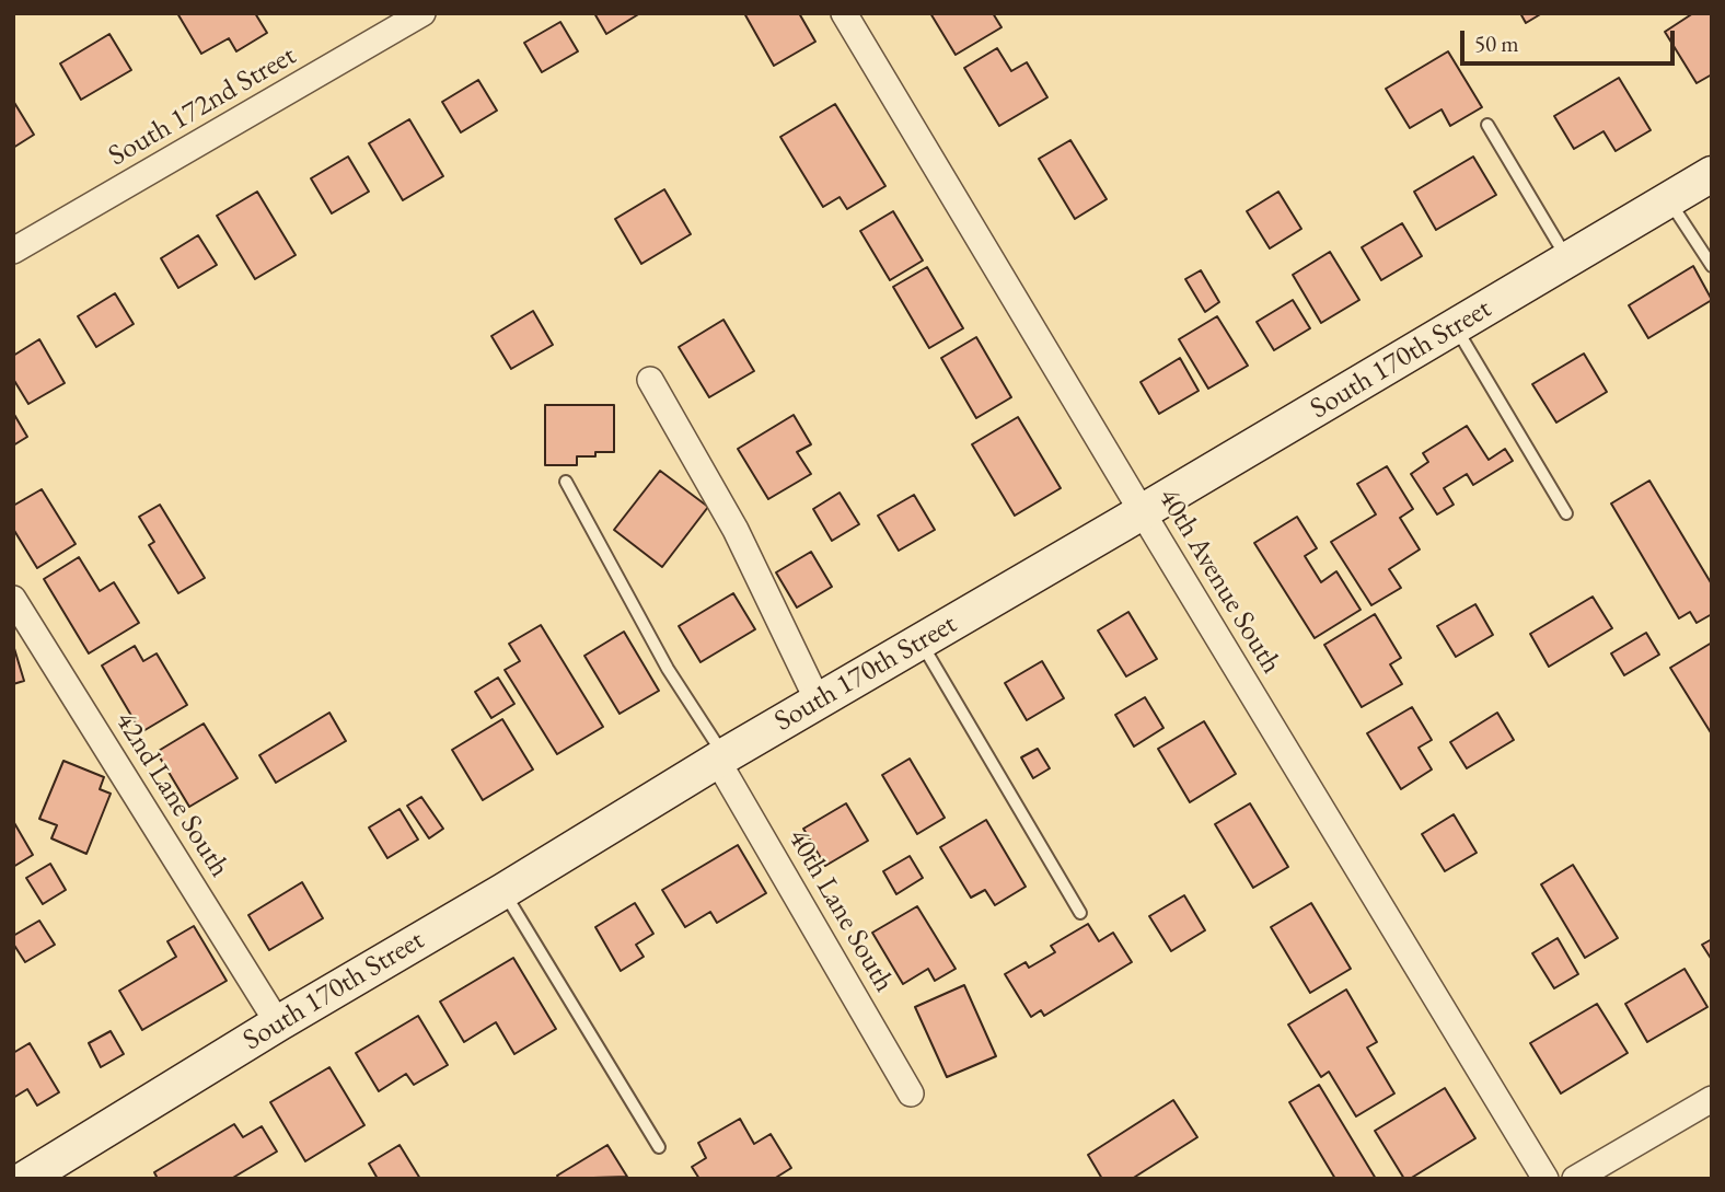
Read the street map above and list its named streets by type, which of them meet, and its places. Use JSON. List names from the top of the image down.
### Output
{
  "streets": {
    "street": [
      "South 172nd Street",
      "South 170th Street",
      "40th Avenue South",
      "42nd Lane South",
      "40th Lane South"
    ]
  },
  "crossings": [
    ["South 170th Street", "40th Avenue South"],
    ["South 170th Street", "42nd Lane South"],
    ["South 170th Street", "40th Lane South"]
  ],
  "scale_bar": "50 m"
}
